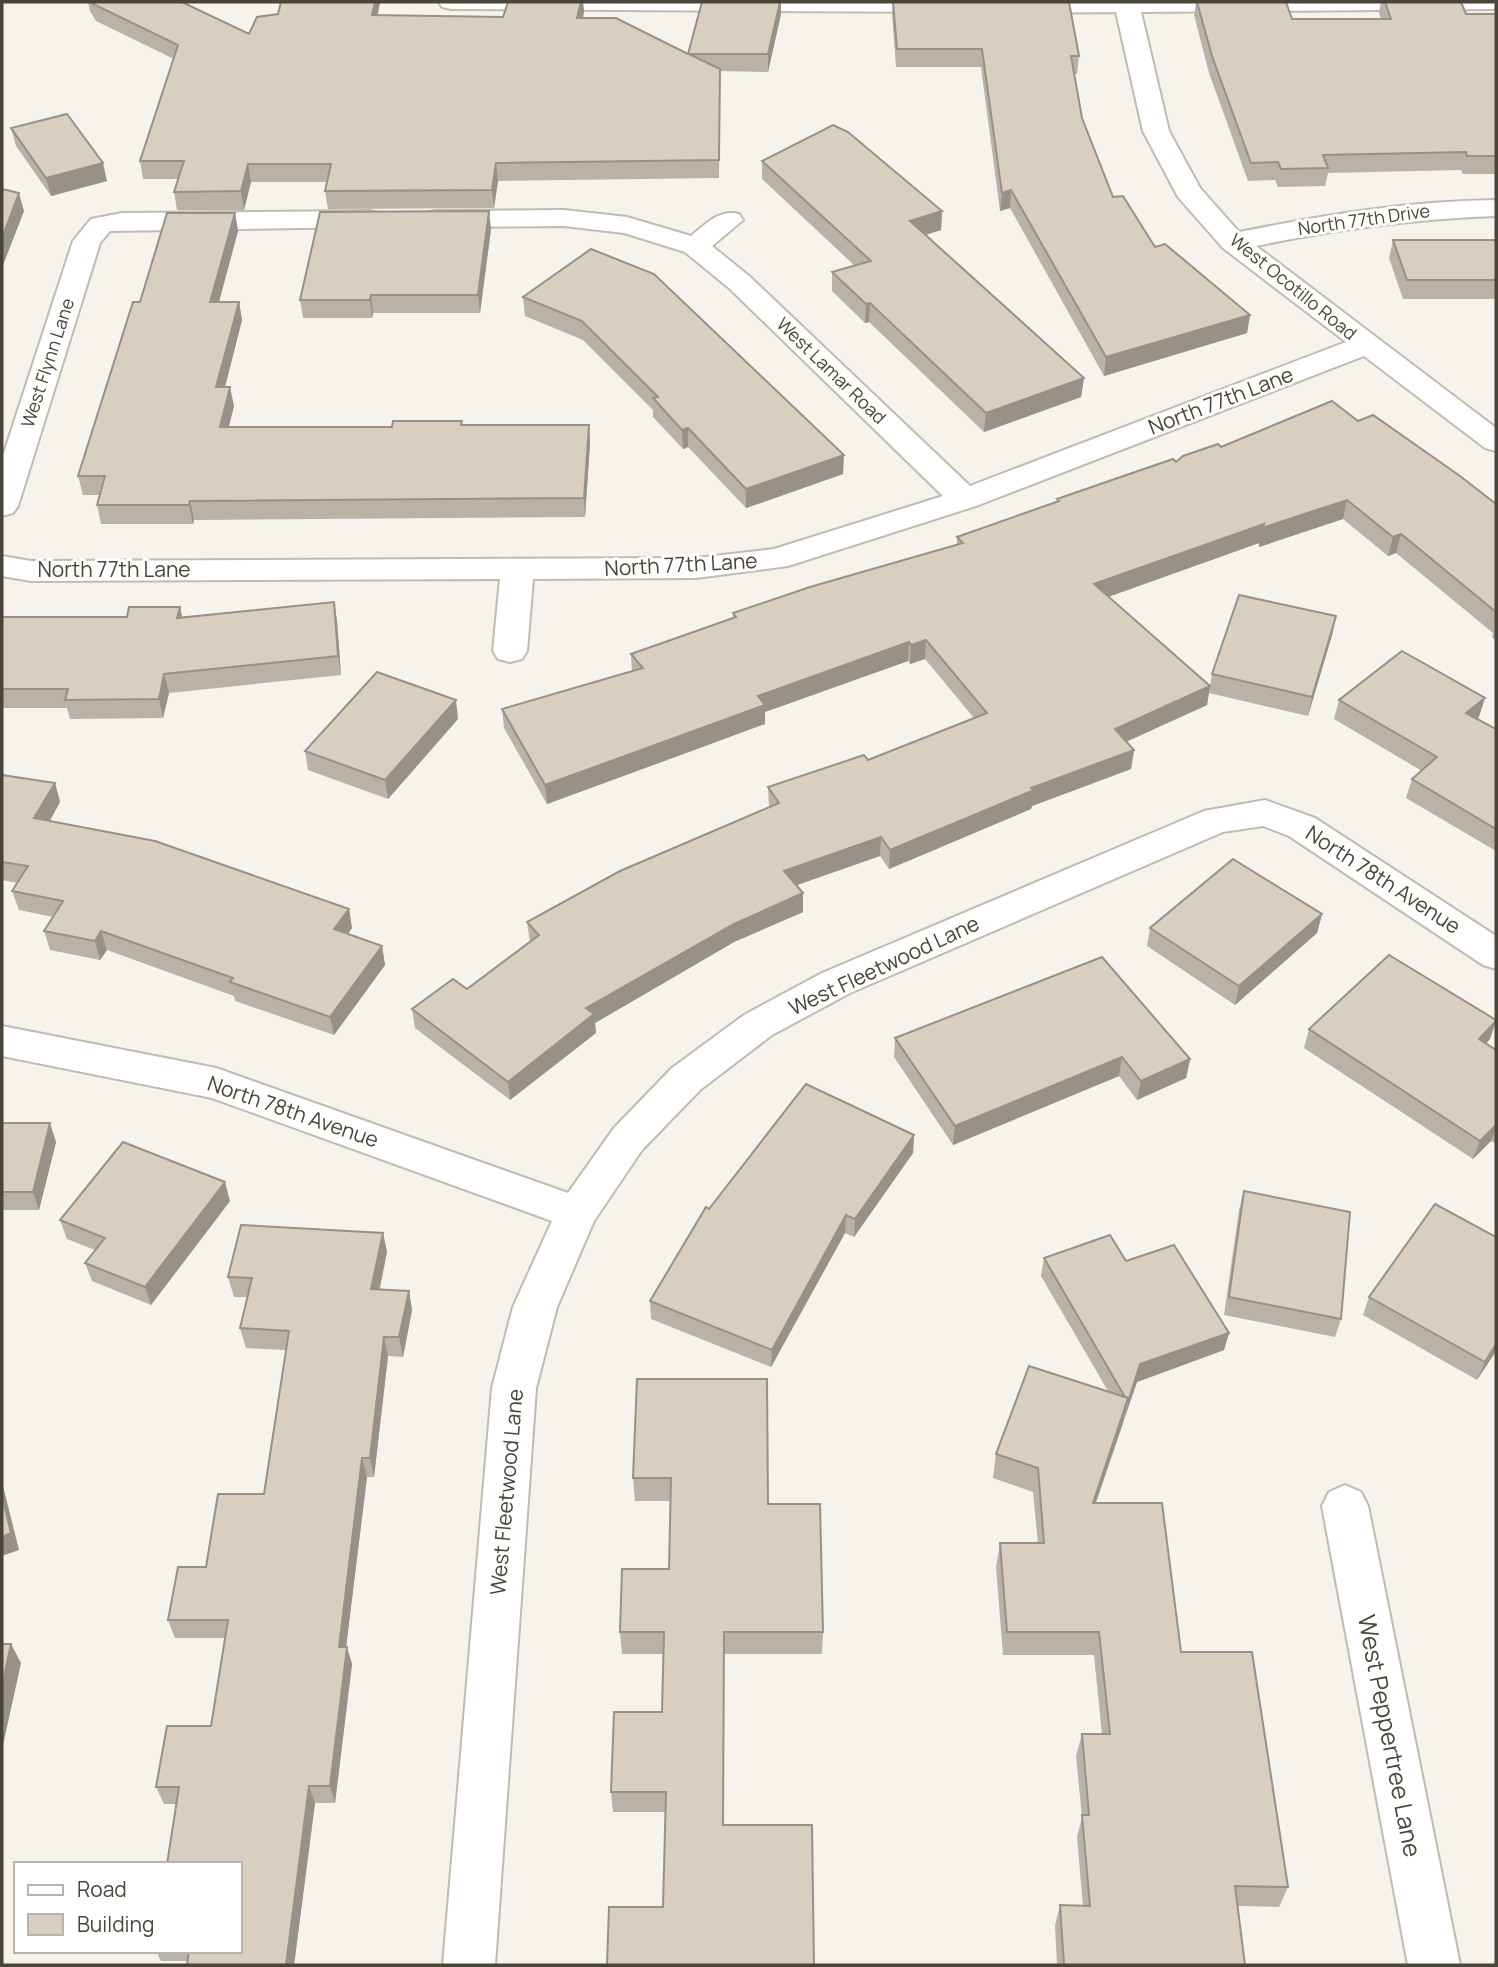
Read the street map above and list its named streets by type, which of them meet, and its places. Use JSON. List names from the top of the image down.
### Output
{
  "streets": {
    "street": [
      "North 77th Drive",
      "West Ocotillo Road",
      "West Flynn Lane",
      "West Lamar Road",
      "North 77th Lane",
      "North 78th Avenue",
      "West Fleetwood Lane",
      "West Peppertree Lane"
    ]
  },
  "crossings": [
    ["North 77th Drive", "West Ocotillo Road"],
    ["West Ocotillo Road", "North 77th Lane"],
    ["West Flynn Lane", "West Lamar Road"],
    ["West Lamar Road", "North 77th Lane"],
    ["North 78th Avenue", "West Fleetwood Lane"]
  ],
  "legend": ["Road", "Building"]
}
